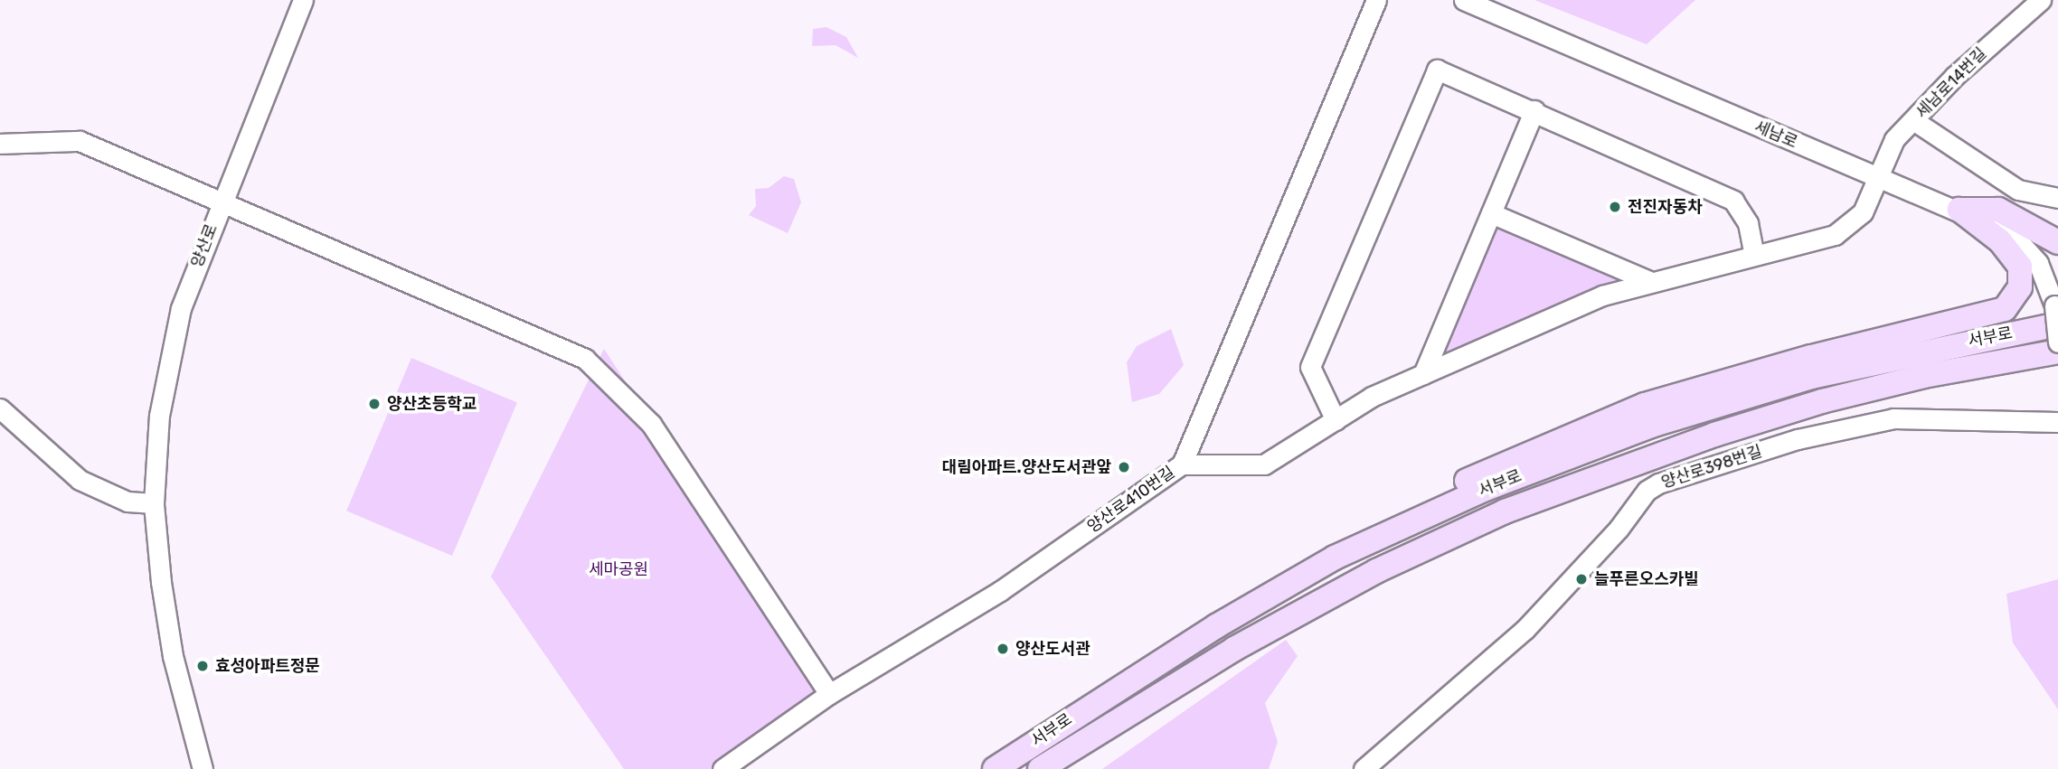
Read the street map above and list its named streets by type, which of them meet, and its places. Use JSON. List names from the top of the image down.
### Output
{
  "streets": {
    "main road": ["서부로"],
    "street": [
      "세남로14번길",
      "세남로",
      "양산로",
      "양산로398번길",
      "양산로410번길"
    ]
  },
  "crossings": [
    ["세남로14번길", "세남로"],
    ["세남로14번길", "양산로410번길"],
    ["세남로", "서부로"]
  ],
  "parks": ["세마공원"],
  "places": [
    "전진자동차",
    "양산초등학교",
    "대림아파트.양산도서관앞",
    "늘푸른오스카빌",
    "양산도서관",
    "효성아파트정문"
  ]
}
